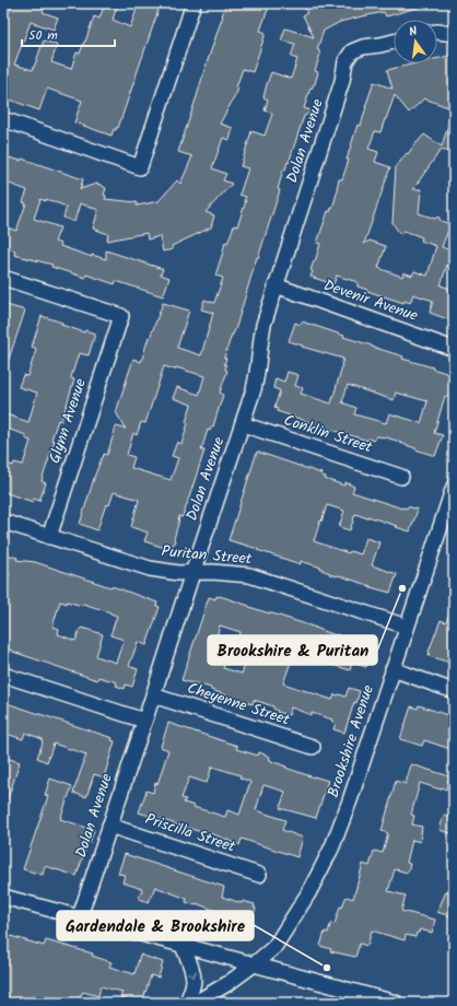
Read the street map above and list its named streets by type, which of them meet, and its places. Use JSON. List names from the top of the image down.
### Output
{
  "streets": {
    "street": [
      "Dolan Avenue",
      "Devenir Avenue",
      "Glynn Avenue",
      "Conklin Street",
      "Puritan Street",
      "Cheyenne Street",
      "Brookshire Avenue",
      "Priscilla Street"
    ]
  },
  "crossings": [
    ["Dolan Avenue", "Devenir Avenue"],
    ["Dolan Avenue", "Conklin Street"],
    ["Dolan Avenue", "Puritan Street"],
    ["Dolan Avenue", "Cheyenne Street"],
    ["Dolan Avenue", "Priscilla Street"],
    ["Glynn Avenue", "Puritan Street"],
    ["Puritan Street", "Brookshire Avenue"]
  ],
  "places": ["Brookshire & Puritan", "Gardendale & Brookshire"],
  "scale_bar": "50 m",
  "north": "top"
}
